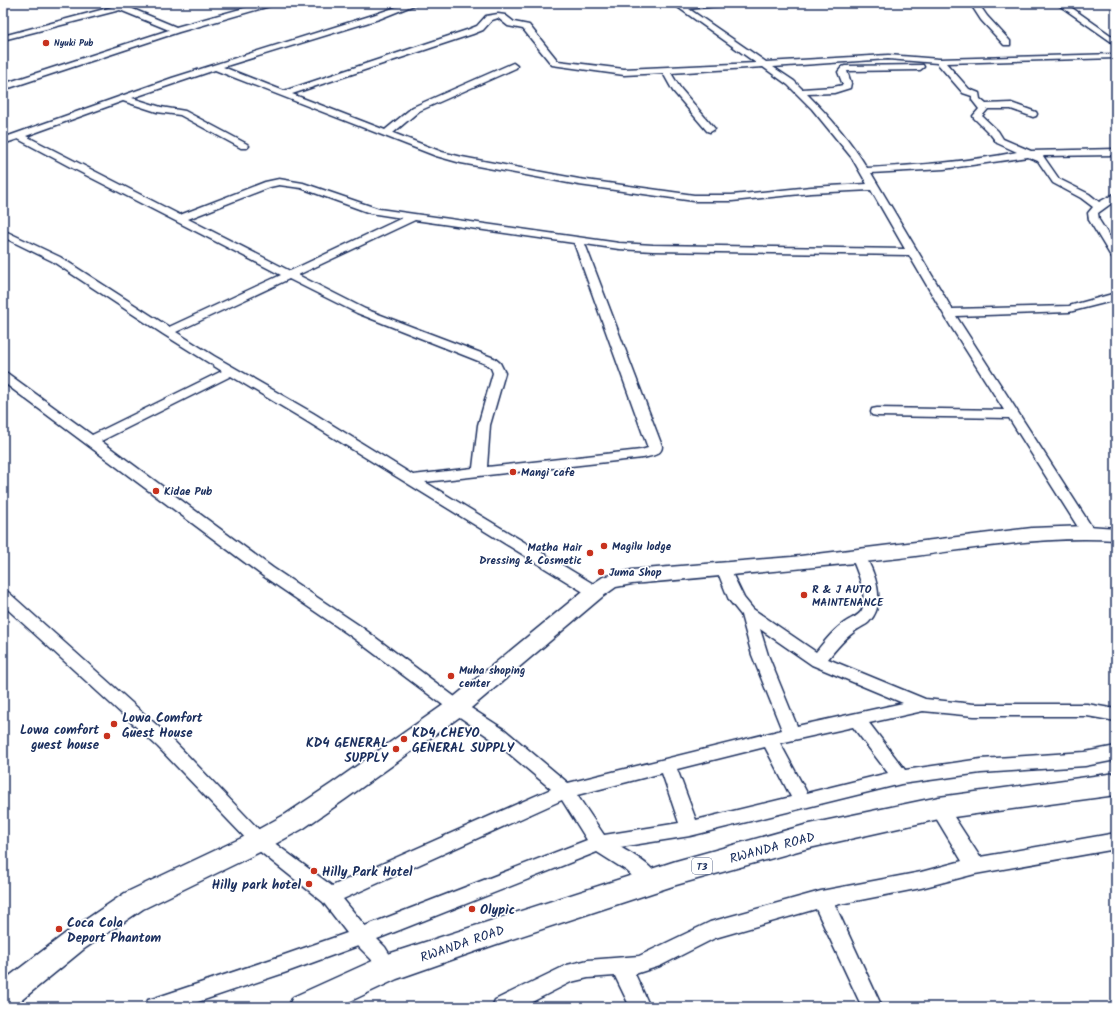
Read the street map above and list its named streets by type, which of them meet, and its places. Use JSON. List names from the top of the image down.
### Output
{
  "streets": {
    "highway": ["RWANDA ROAD", "T3"]
  },
  "places": [
    "Nyuki Pub",
    "Mangi cafe",
    "Kidae Pub",
    "Magilu lodge",
    "Matha Hair Dressing & Cosmetic",
    "Juma Shop",
    "R & J AUTO MAINTENANCE",
    "Muha shoping center",
    "Lowa Comfort Guest House",
    "Lowa comfort guest house",
    "KD4 CHEYO GENERAL SUPPLY",
    "KD4 GENERAL SUPPLY",
    "Hilly Park Hotel",
    "Hilly park hotel",
    "Olypic",
    "Coca Cola Deport Phantom"
  ]
}
